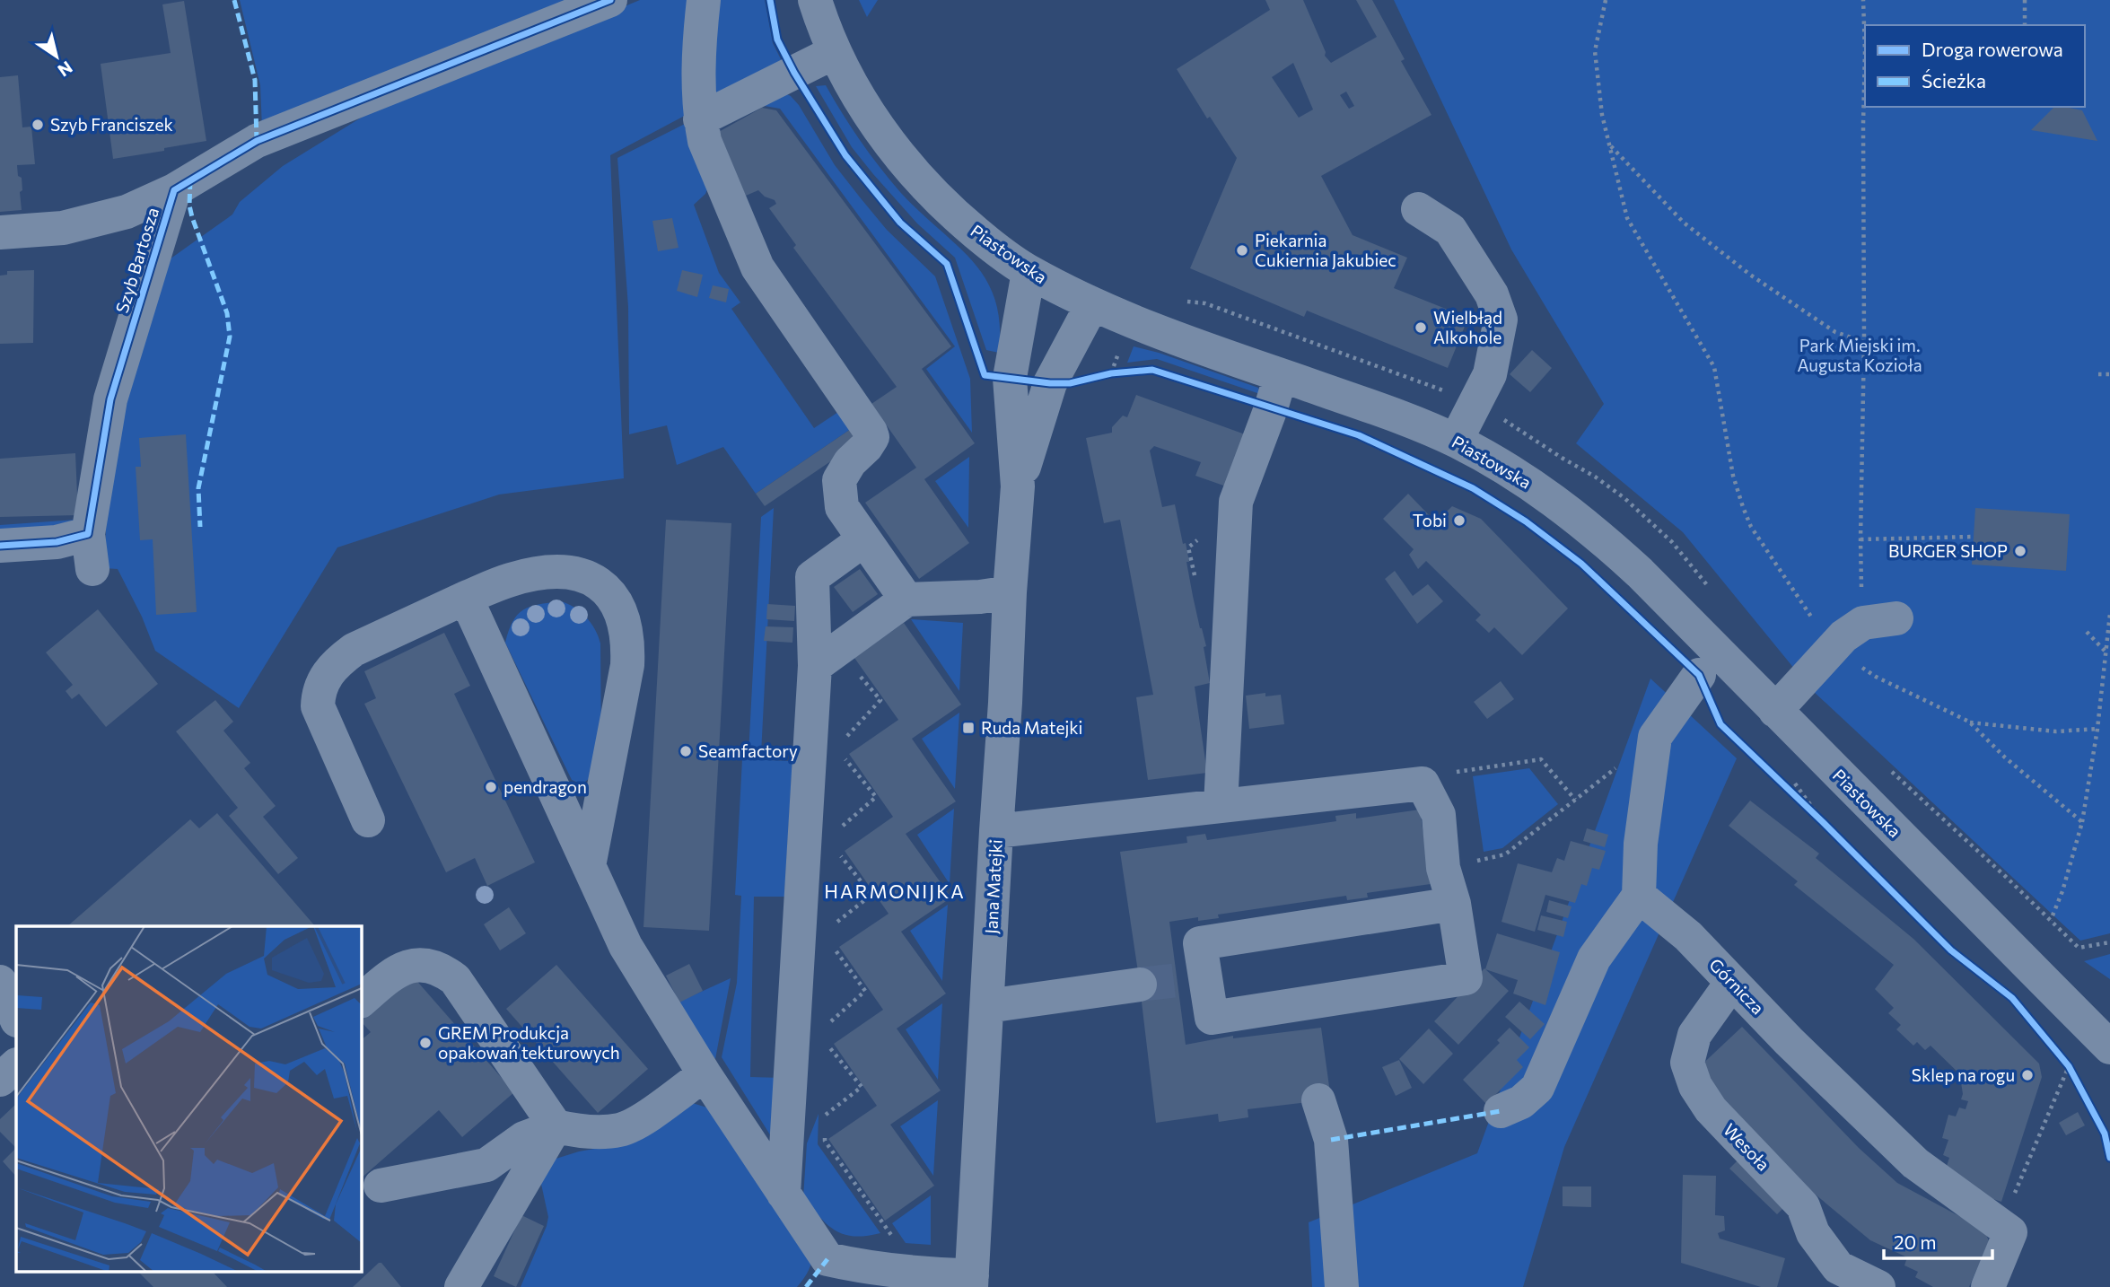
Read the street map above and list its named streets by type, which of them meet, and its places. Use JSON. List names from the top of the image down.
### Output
{
  "streets": {
    "street": [
      "Piastowska",
      "Szyb Bartosza",
      "Jana Matejki",
      "Górnicza",
      "Wesoła"
    ]
  },
  "crossings": [
    ["Piastowska", "Jana Matejki"],
    ["Górnicza", "Wesoła"]
  ],
  "districts": ["HARMONIJKA"],
  "parks": ["Park Miejski im. Augusta Kozioła"],
  "places": {
    "other": [
      "Szyb Franciszek",
      "Piekarnia Cukiernia Jakubiec",
      "Wielbłąd Alkohole",
      "Tobi",
      "BURGER SHOP",
      "Seamfactory",
      "pendragon",
      "GREM Produkcja opakowań tekturowych",
      "Sklep na rogu"
    ],
    "transit": ["Ruda Matejki"]
  },
  "legend": ["Droga rowerowa", "Ścieżka"],
  "scale_bar": "20 m",
  "north": "bottom right"
}
